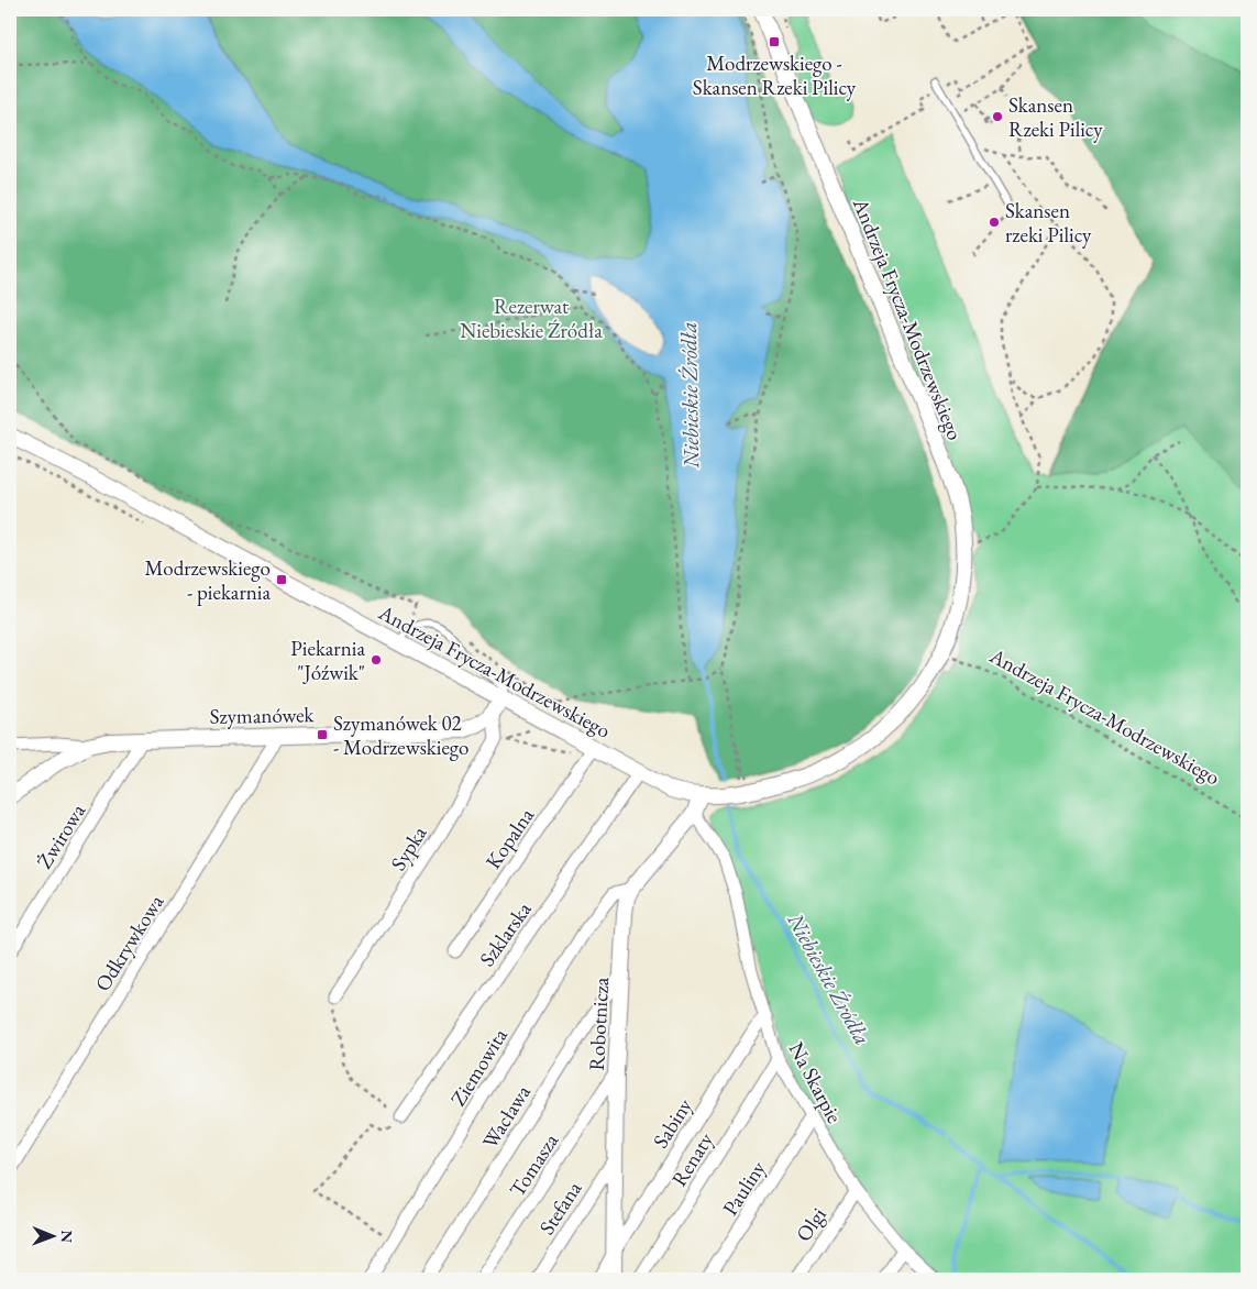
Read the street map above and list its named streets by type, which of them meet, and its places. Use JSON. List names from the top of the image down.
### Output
{
  "streets": {
    "street": [
      "Andrzeja Frycza-Modrzewskiego",
      "Szymanówek",
      "Żwirowa",
      "Kopalna",
      "Sypka",
      "Szklarska",
      "Odkrywkowa",
      "Robotnicza",
      "Ziemowita",
      "Na Skarpie",
      "Wacława",
      "Sabiny",
      "Renaty",
      "Tomasza",
      "Pauliny",
      "Stefana",
      "Olgi"
    ]
  },
  "crossings": [
    ["Andrzeja Frycza-Modrzewskiego", "Szymanówek"],
    ["Andrzeja Frycza-Modrzewskiego", "Kopalna"],
    ["Andrzeja Frycza-Modrzewskiego", "Szklarska"],
    ["Andrzeja Frycza-Modrzewskiego", "Robotnicza"],
    ["Szymanówek", "Żwirowa"],
    ["Szymanówek", "Odkrywkowa"],
    ["Robotnicza", "Ziemowita"],
    ["Robotnicza", "Na Skarpie"],
    ["Robotnicza", "Wacława"],
    ["Robotnicza", "Sabiny"],
    ["Robotnicza", "Tomasza"],
    ["Robotnicza", "Stefana"],
    ["Na Skarpie", "Sabiny"],
    ["Na Skarpie", "Renaty"],
    ["Na Skarpie", "Pauliny"],
    ["Na Skarpie", "Olgi"]
  ],
  "water": ["Niebieskie Źródła"],
  "parks": ["Rezerwat Niebieskie Źródła"],
  "places": {
    "transit": ["Modrzewskiego - Skansen Rzeki Pilicy", "Modrzewskiego - piekarnia", "Szymanówek 02 - Modrzewskiego"],
    "other": ["Skansen Rzeki Pilicy", "Skansen rzeki Pilicy", "Piekarnia \"Jóźwik\""]
  },
  "north": "right"
}
